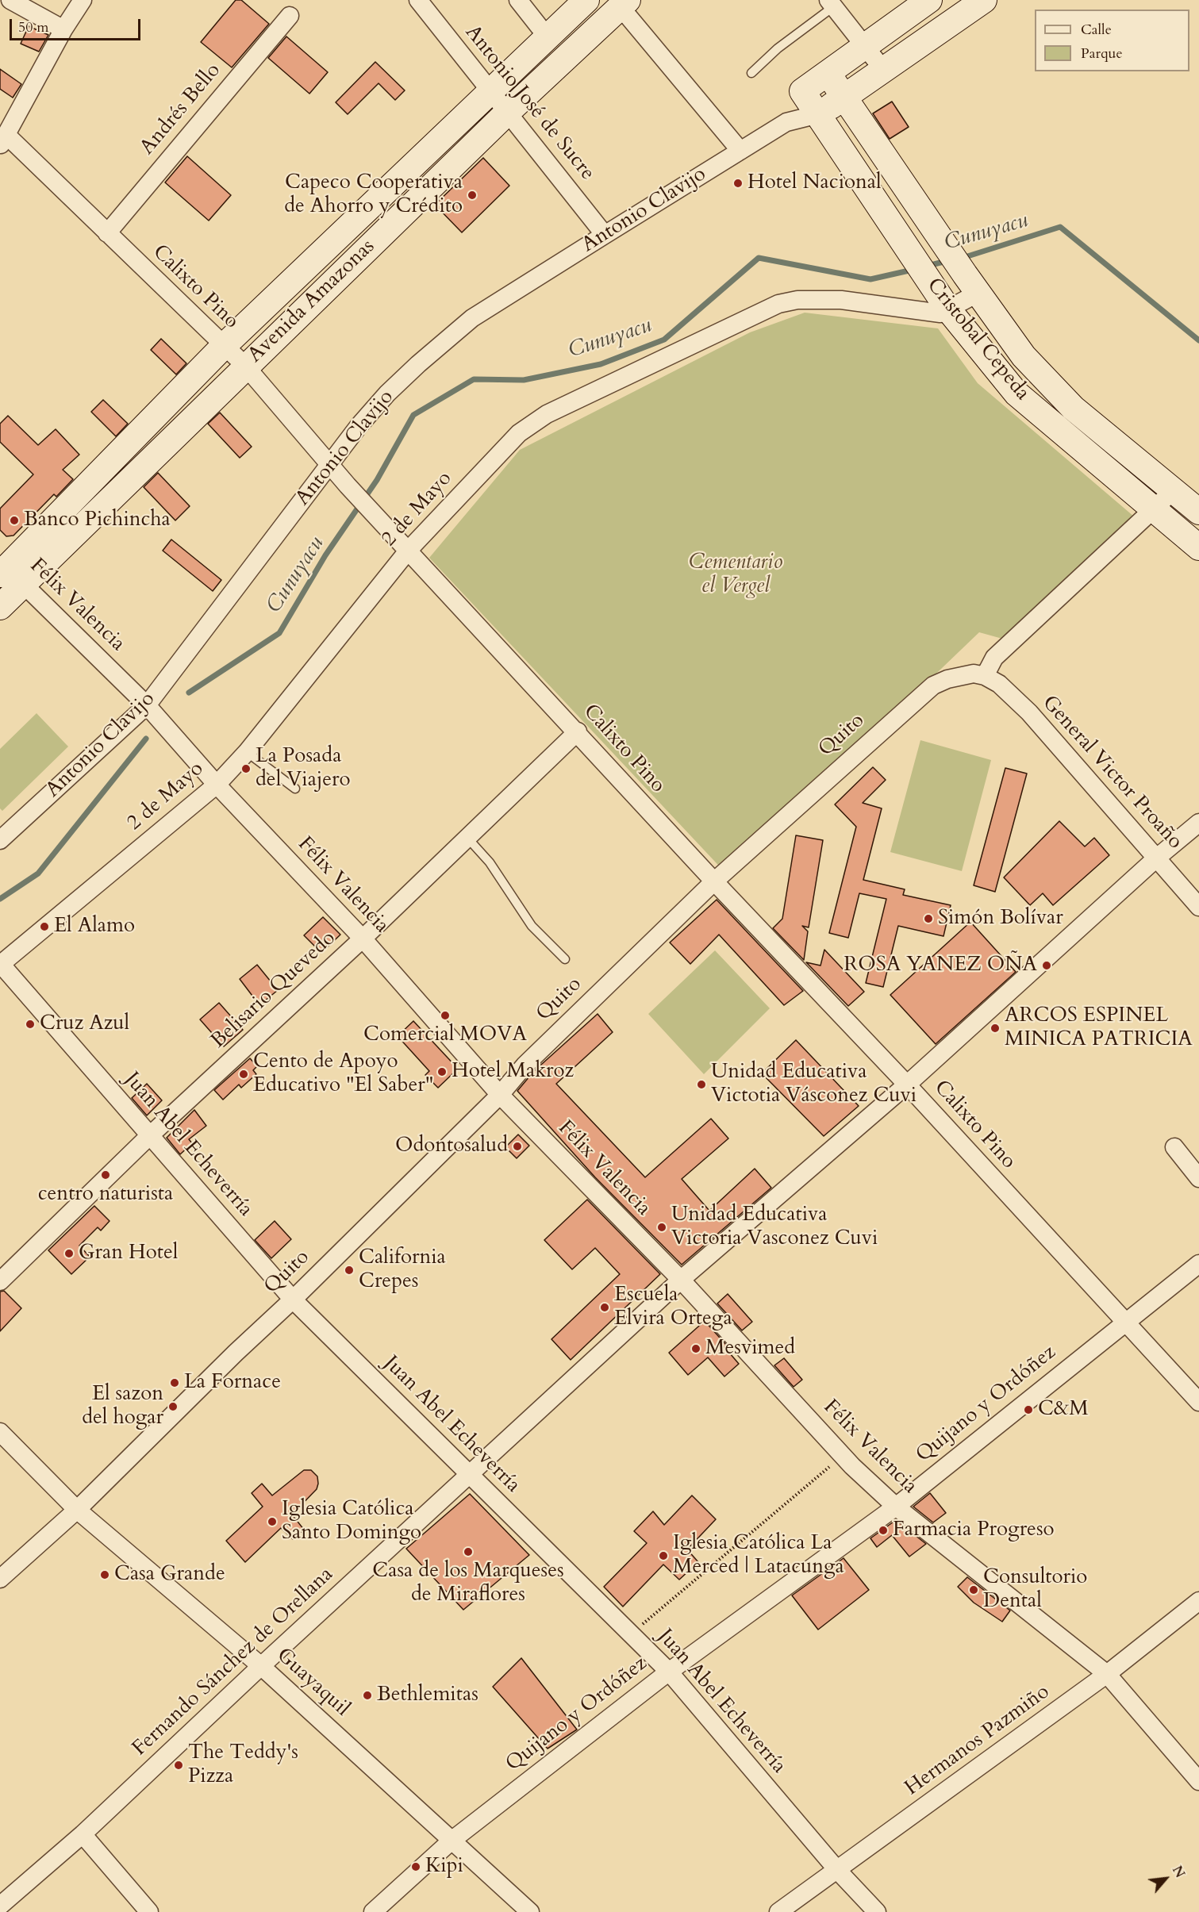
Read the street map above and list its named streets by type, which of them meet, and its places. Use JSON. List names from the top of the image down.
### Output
{
  "streets": {
    "main road": ["Antonio Clavijo", "Avenida Amazonas", "Cristobal Cepeda"],
    "street": [
      "Antonio José de Sucre",
      "Andrés Bello",
      "Calixto Pino",
      "2 de Mayo",
      "Félix Valencia",
      "Quito",
      "General Victor Proaño",
      "Belisario Quevedo",
      "Juan Abel Echeverría",
      "Quijano y Ordóñez",
      "Fernando Sánchez de Orellana",
      "Guayaquil",
      "Hermanos Pazmiño"
    ]
  },
  "crossings": [
    ["Antonio José de Sucre", "Antonio Clavijo"],
    ["Antonio José de Sucre", "Avenida Amazonas"],
    ["Andrés Bello", "Calixto Pino"],
    ["Antonio Clavijo", "Calixto Pino"],
    ["Antonio Clavijo", "Cristobal Cepeda"],
    ["Antonio Clavijo", "Félix Valencia"],
    ["Calixto Pino", "Avenida Amazonas"],
    ["Calixto Pino", "2 de Mayo"],
    ["Calixto Pino", "Quito"],
    ["Calixto Pino", "Belisario Quevedo"],
    ["Calixto Pino", "Quijano y Ordóñez"],
    ["Calixto Pino", "Fernando Sánchez de Orellana"],
    ["Avenida Amazonas", "Félix Valencia"],
    ["Cristobal Cepeda", "2 de Mayo"],
    ["2 de Mayo", "Félix Valencia"],
    ["2 de Mayo", "Juan Abel Echeverría"],
    ["Félix Valencia", "Quito"],
    ["Félix Valencia", "Belisario Quevedo"],
    ["Félix Valencia", "Quijano y Ordóñez"],
    ["Félix Valencia", "Fernando Sánchez de Orellana"],
    ["Félix Valencia", "Hermanos Pazmiño"],
    ["Quito", "General Victor Proaño"],
    ["Quito", "Juan Abel Echeverría"],
    ["Quito", "Guayaquil"],
    ["General Victor Proaño", "Fernando Sánchez de Orellana"],
    ["Belisario Quevedo", "Juan Abel Echeverría"],
    ["Juan Abel Echeverría", "Quijano y Ordóñez"],
    ["Juan Abel Echeverría", "Fernando Sánchez de Orellana"],
    ["Juan Abel Echeverría", "Hermanos Pazmiño"],
    ["Quijano y Ordóñez", "Guayaquil"],
    ["Fernando Sánchez de Orellana", "Guayaquil"]
  ],
  "water": ["Cunuyacu"],
  "parks": ["Cementario el Vergel"],
  "places": [
    "Hotel Nacional",
    "Capeco Cooperativa de Ahorro y Crédito",
    "Banco Pichincha",
    "La Posada del Viajero",
    "Simón Bolívar",
    "El Alamo",
    "ROSA YANEZ OÑA",
    "Comercial MOVA",
    "Cruz Azul",
    "ARCOS ESPINEL MINICA PATRICIA",
    "Hotel Makroz",
    "Cento de Apoyo Educativo \"El Saber\"",
    "Unidad Educativa Victotia Vásconez Cuvi",
    "Odontosalud",
    "centro naturista",
    "Unidad Educativa Victoria Vasconez Cuvi",
    "Gran Hotel",
    "California Crepes",
    "Escuela Elvira Ortega",
    "Mesvimed",
    "La Fornace",
    "El sazon del hogar",
    "C&M",
    "Iglesia Católica Santo Domingo",
    "Farmacia Progreso",
    "Casa de los Marqueses de Miraflores",
    "Iglesia Católica La Merced | Latacunga",
    "Casa Grande",
    "Consultorio Dental",
    "Bethlemitas",
    "The Teddy's Pizza",
    "Kipi"
  ],
  "legend": ["Calle", "Parque"],
  "scale_bar": "50 m",
  "north": "top right"
}
